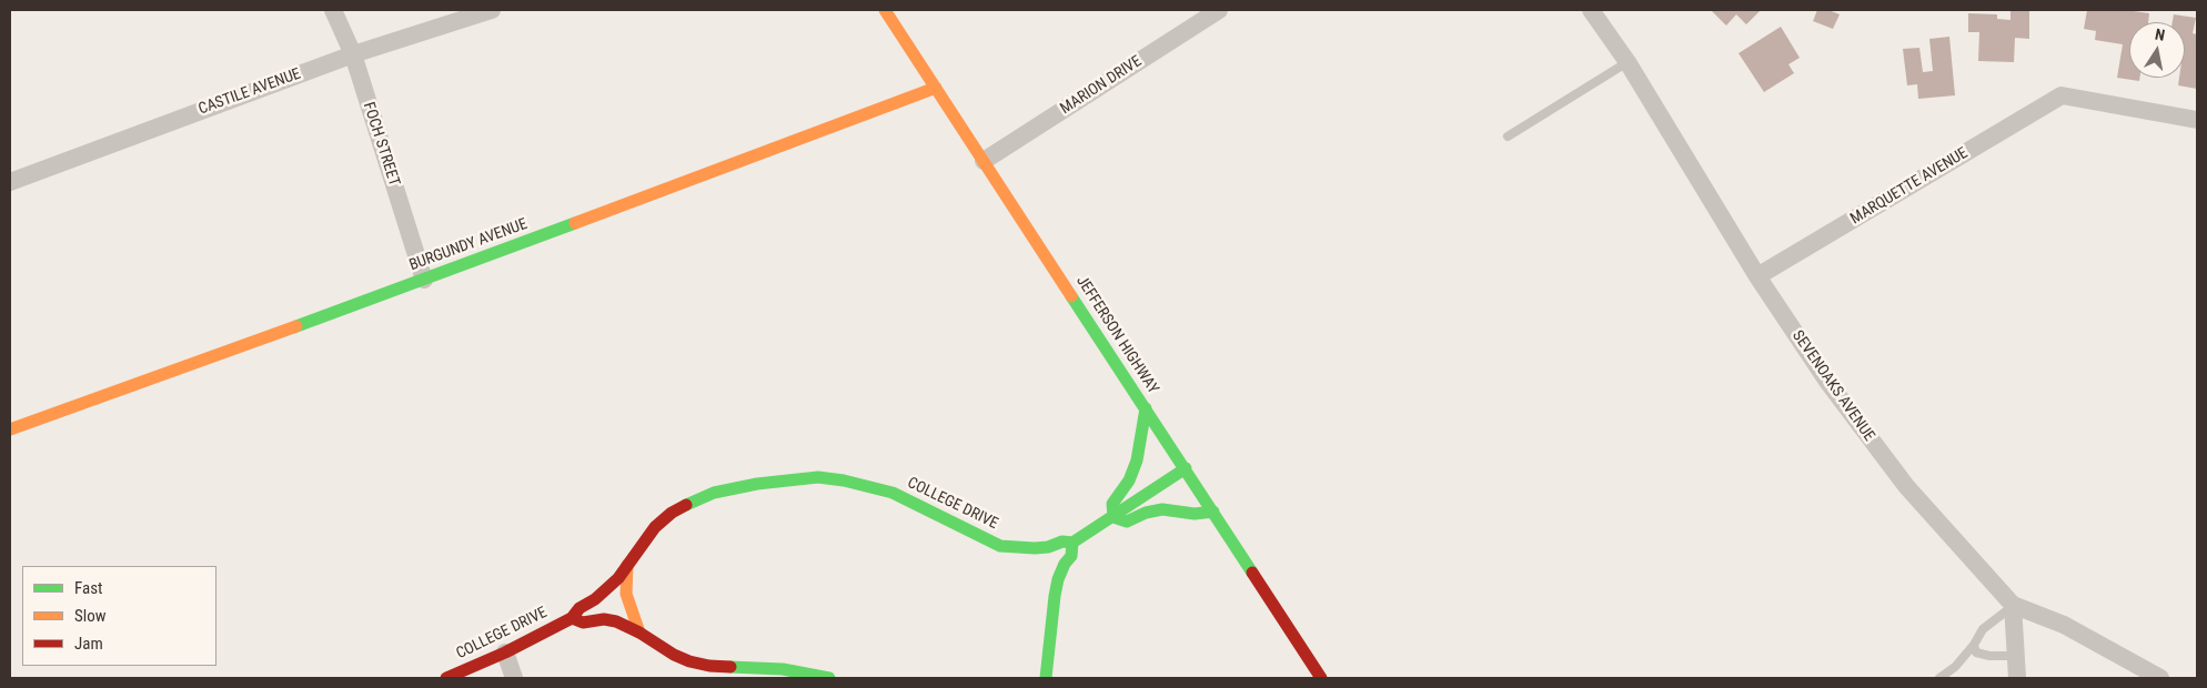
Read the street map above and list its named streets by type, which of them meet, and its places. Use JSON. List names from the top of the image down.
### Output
{
  "streets": {
    "street": [
      "MARION DRIVE",
      "CASTILE AVENUE",
      "FOCH STREET",
      "MARQUETTE AVENUE",
      "BURGUNDY AVENUE",
      "JEFFERSON HIGHWAY",
      "SEVENOAKS AVENUE",
      "COLLEGE DRIVE"
    ]
  },
  "crossings": [
    ["MARION DRIVE", "JEFFERSON HIGHWAY"],
    ["CASTILE AVENUE", "FOCH STREET"],
    ["FOCH STREET", "BURGUNDY AVENUE"],
    ["MARQUETTE AVENUE", "SEVENOAKS AVENUE"],
    ["BURGUNDY AVENUE", "JEFFERSON HIGHWAY"],
    ["JEFFERSON HIGHWAY", "COLLEGE DRIVE"]
  ],
  "legend": ["Fast", "Slow", "Jam"],
  "north": "top"
}
